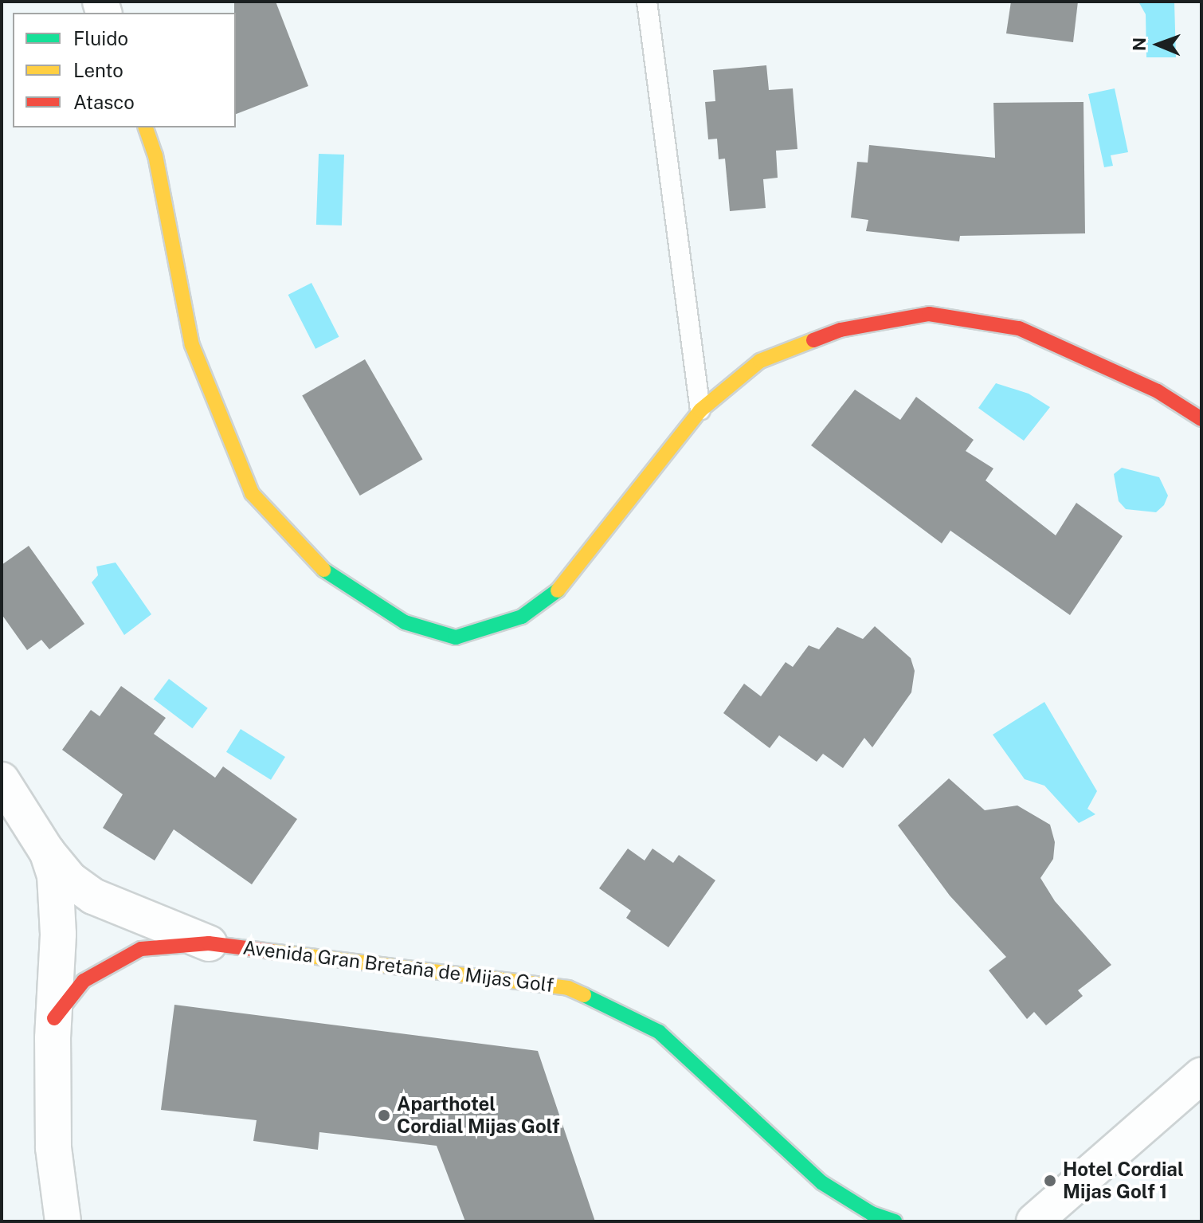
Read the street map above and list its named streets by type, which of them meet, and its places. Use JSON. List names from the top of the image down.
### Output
{
  "streets": {
    "street": ["Avenida Gran Bretaña de Mijas Golf"]
  },
  "places": ["Aparthotel Cordial Mijas Golf", "Hotel Cordial Mijas Golf 1"],
  "legend": ["Fluido", "Lento", "Atasco"],
  "north": "left"
}
